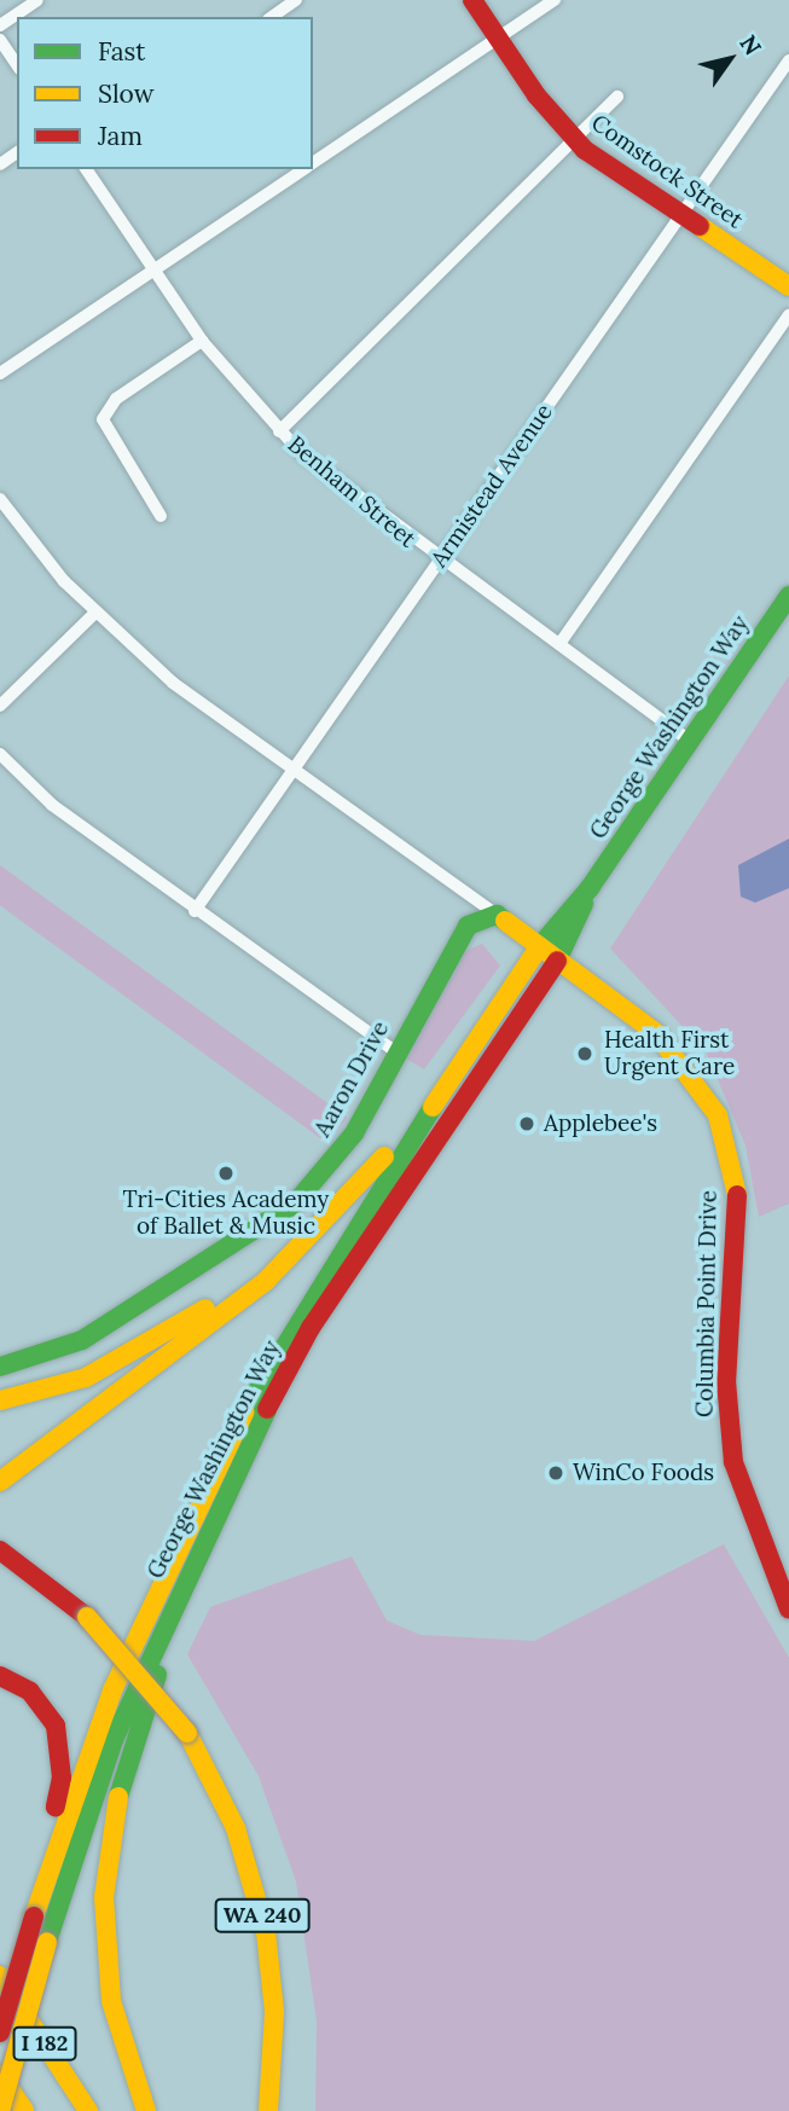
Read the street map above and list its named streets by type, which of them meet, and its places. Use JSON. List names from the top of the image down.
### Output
{
  "streets": {
    "main road": [
      "Comstock Street",
      "George Washington Way",
      "Aaron Drive",
      "Columbia Point Drive",
      "WA 240",
      "I 182"
    ],
    "street": ["Armistead Avenue", "Benham Street"]
  },
  "crossings": [
    ["Comstock Street", "Armistead Avenue"],
    ["Armistead Avenue", "Benham Street"],
    ["Benham Street", "George Washington Way"],
    ["George Washington Way", "Columbia Point Drive"]
  ],
  "places": [
    "Health First Urgent Care",
    "Applebee's",
    "Tri-Cities Academy of Ballet & Music",
    "WinCo Foods"
  ],
  "legend": ["Fast", "Slow", "Jam"],
  "north": "top right"
}
